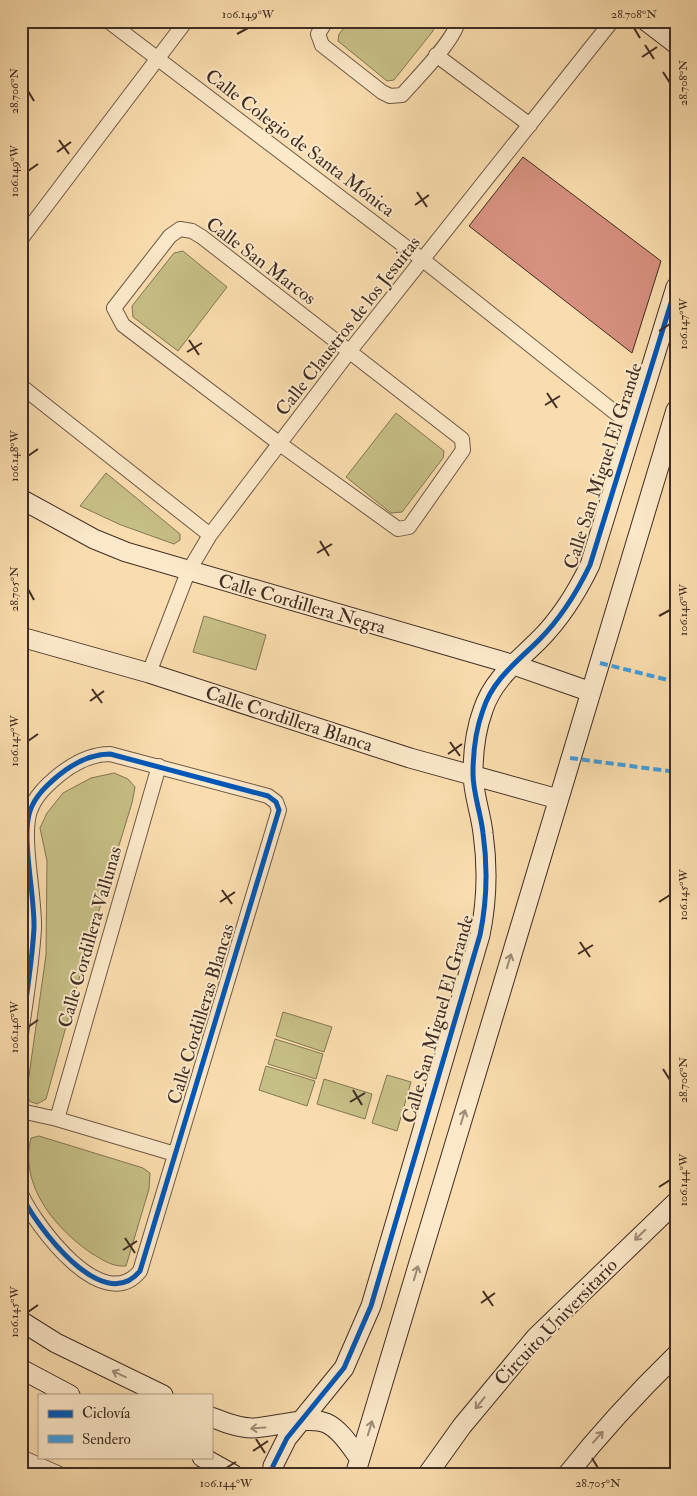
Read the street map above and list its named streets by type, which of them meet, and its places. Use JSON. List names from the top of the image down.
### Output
{
  "streets": {
    "street": [
      "Calle Colegio de Santa Mónica",
      "Calle San Marcos",
      "Calle Claustros de los Jesuitas",
      "Calle San Miguel El Grande",
      "Calle Cordillera Negra",
      "Calle Cordillera Blanca",
      "Calle Cordillera Vallunas",
      "Calle Cordilleras Blancas",
      "Circuito Universitario"
    ]
  },
  "crossings": [
    ["Calle Colegio de Santa Mónica", "Calle Claustros de los Jesuitas"],
    ["Calle Colegio de Santa Mónica", "Calle San Miguel El Grande"],
    ["Calle San Marcos", "Calle Claustros de los Jesuitas"],
    ["Calle Claustros de los Jesuitas", "Calle Cordillera Negra"],
    ["Calle Claustros de los Jesuitas", "Calle Cordillera Blanca"],
    ["Calle San Miguel El Grande", "Calle Cordillera Negra"],
    ["Calle San Miguel El Grande", "Calle Cordillera Blanca"],
    ["Calle Cordillera Vallunas", "Calle Cordilleras Blancas"]
  ],
  "legend": ["Ciclovía", "Sendero"],
  "coordinates": [
    "106.149°W",
    "28.708°N",
    "28.706°N",
    "106.147°W",
    "106.148°W",
    "28.705°N",
    "106.146°W",
    "106.145°W",
    "106.144°W"
  ]
}
